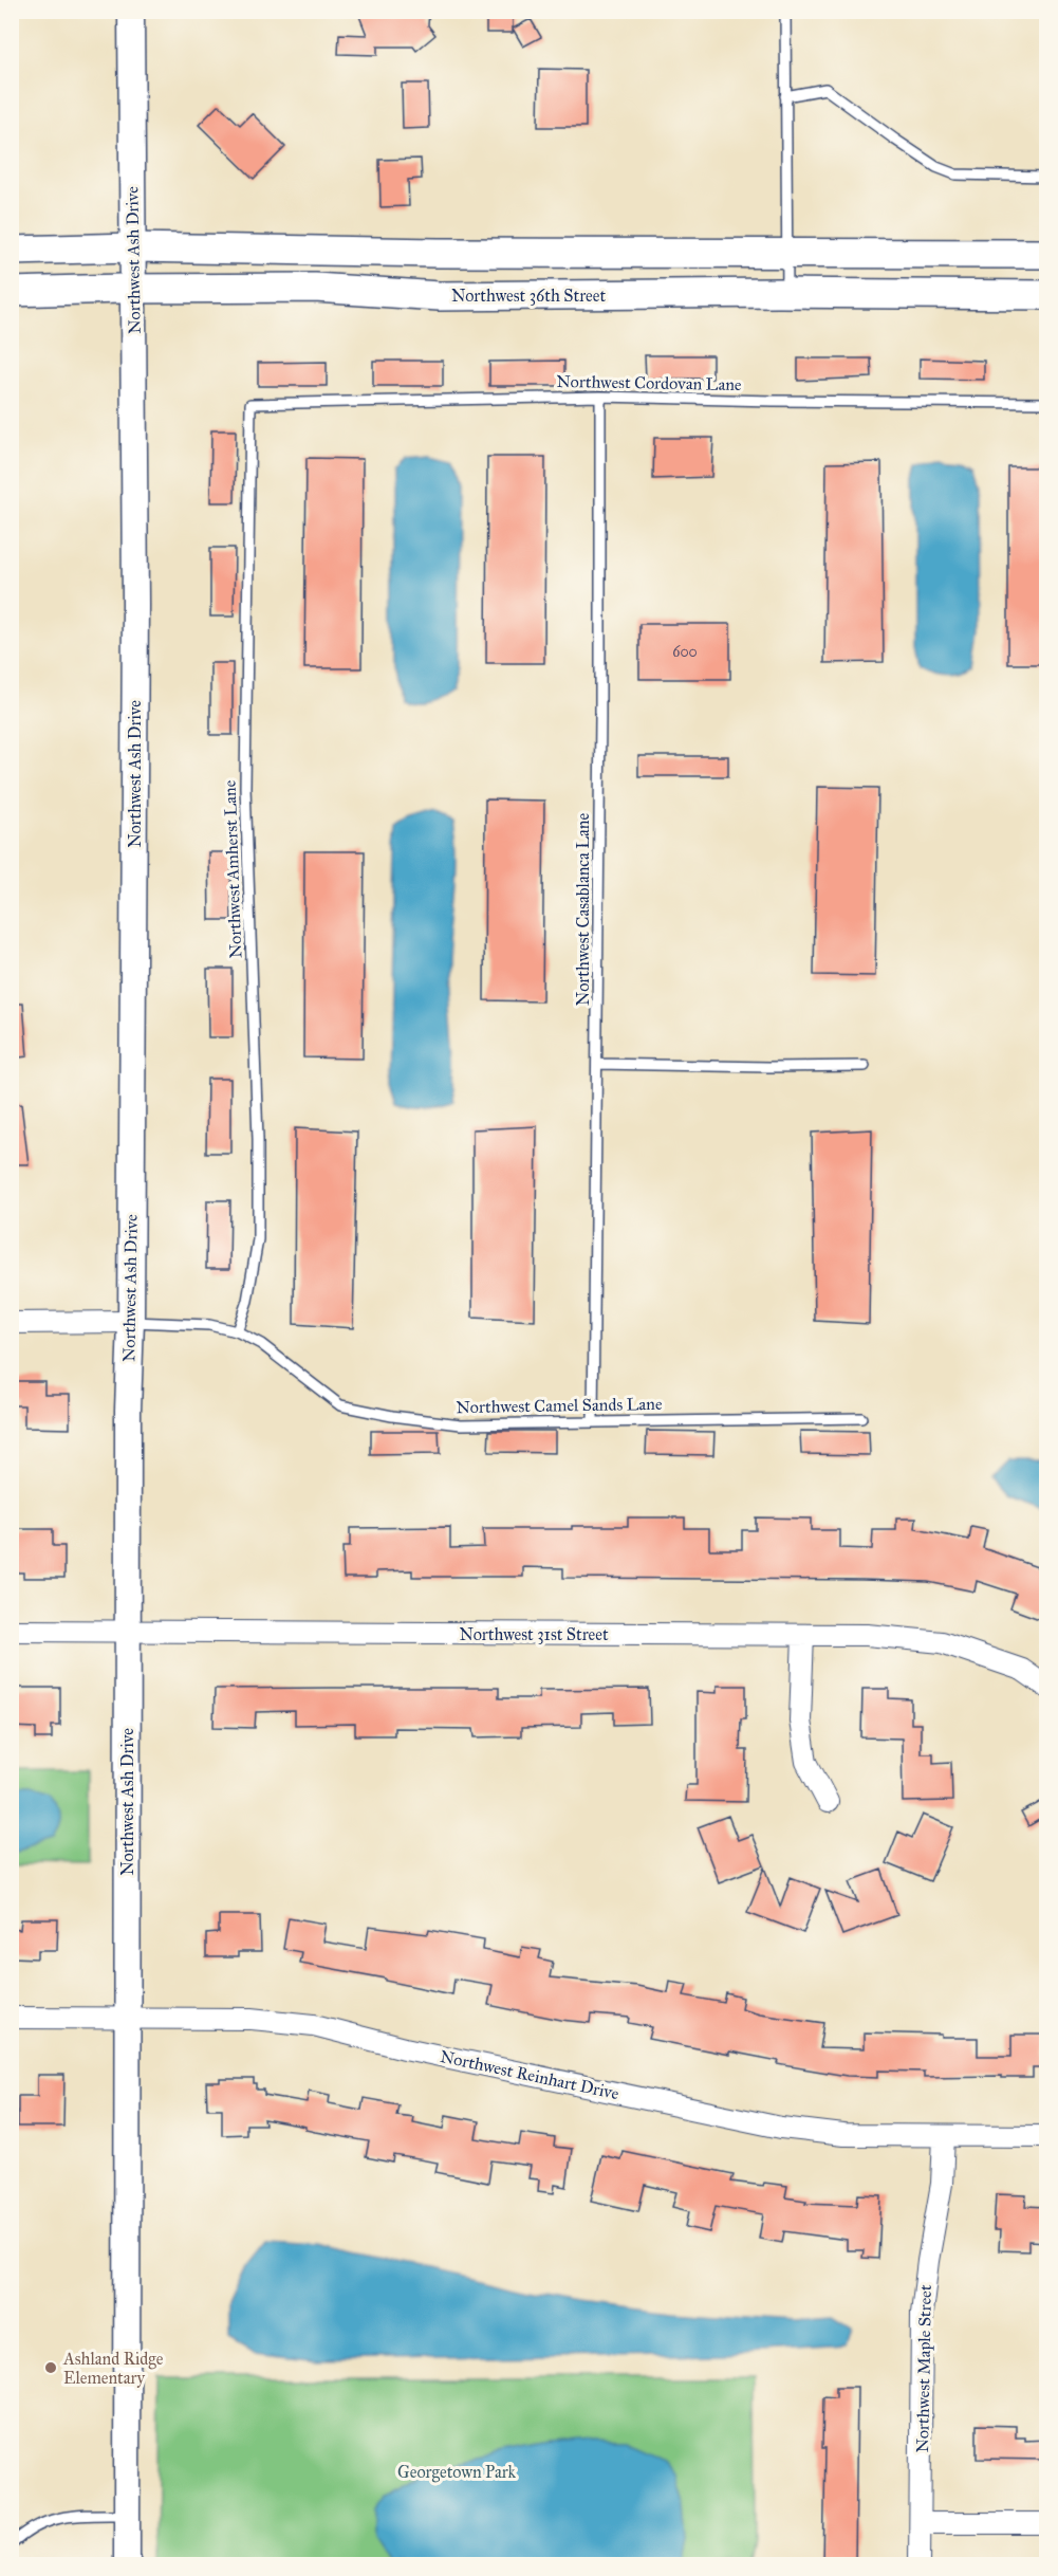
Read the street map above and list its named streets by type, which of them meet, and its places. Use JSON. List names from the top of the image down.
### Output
{
  "streets": {
    "main road": ["Northwest 36th Street"],
    "street": [
      "Northwest Ash Drive",
      "Northwest 31st Street",
      "Northwest Reinhart Drive",
      "Northwest Maple Street"
    ],
    "lane": [
      "Northwest Cordovan Lane",
      "Northwest Amherst Lane",
      "Northwest Casablanca Lane",
      "Northwest Camel Sands Lane"
    ]
  },
  "crossings": [
    ["Northwest Ash Drive", "Northwest 36th Street"],
    ["Northwest Ash Drive", "Northwest Camel Sands Lane"],
    ["Northwest Ash Drive", "Northwest 31st Street"],
    ["Northwest Ash Drive", "Northwest Reinhart Drive"],
    ["Northwest Cordovan Lane", "Northwest Amherst Lane"],
    ["Northwest Cordovan Lane", "Northwest Casablanca Lane"],
    ["Northwest Amherst Lane", "Northwest Camel Sands Lane"],
    ["Northwest Casablanca Lane", "Northwest Camel Sands Lane"],
    ["Northwest Reinhart Drive", "Northwest Maple Street"]
  ],
  "parks": ["Georgetown Park"],
  "places": ["Ashland Ridge Elementary"],
  "house_numbers": ["600"]
}
